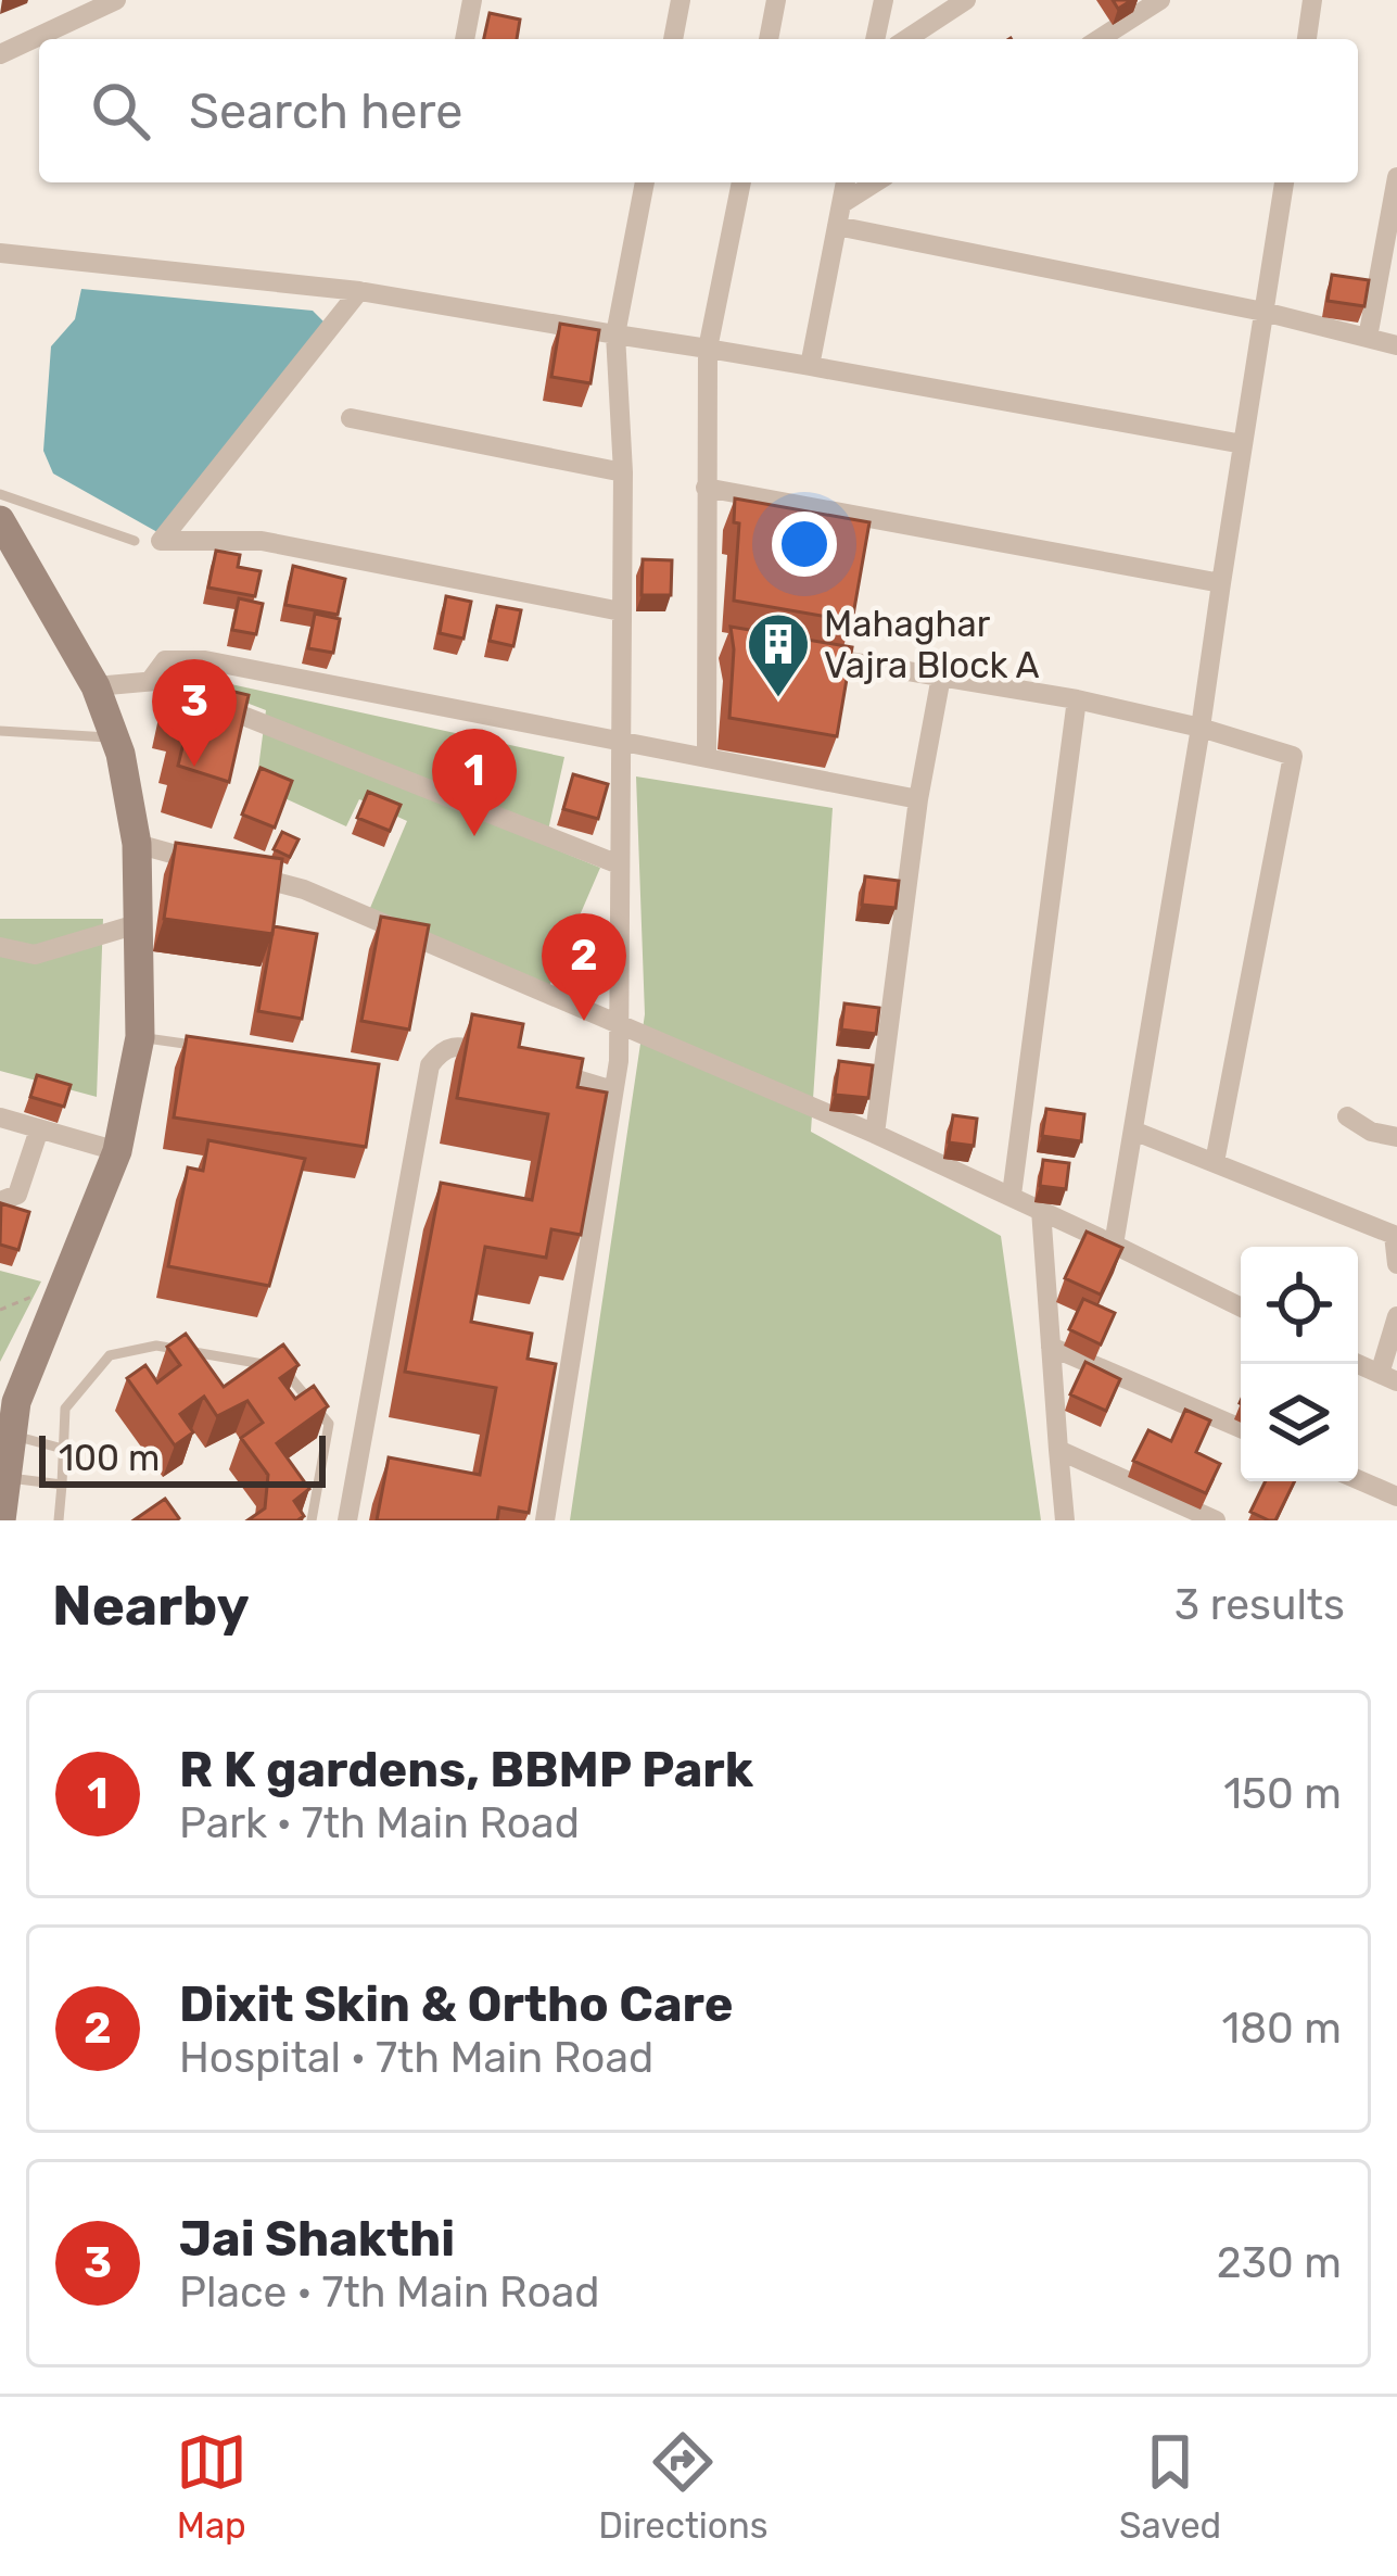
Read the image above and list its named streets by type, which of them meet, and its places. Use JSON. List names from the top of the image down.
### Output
{
  "places": {
    "building": ["Mahaghar Vajra Block A"]
  },
  "scale_bar": "100 m",
  "page": {
    "search": "Search here",
    "pins": ["3", "1", "2"],
    "scale": "100 m",
    "heading": ["Nearby", "3 results"],
    "list": [
      {
        "mark": "1",
        "name": "R K gardens, BBMP Park",
        "note": "Park · 7th Main Road",
        "value": "150 m"
      },
      {
        "mark": "2",
        "name": "Dixit Skin & Ortho Care",
        "note": "Hospital · 7th Main Road",
        "value": "180 m"
      },
      {
        "mark": "3",
        "name": "Jai Shakthi",
        "note": "Place · 7th Main Road",
        "value": "230 m"
      }
    ],
    "nav": ["Map", "Directions", "Saved"]
  }
}
